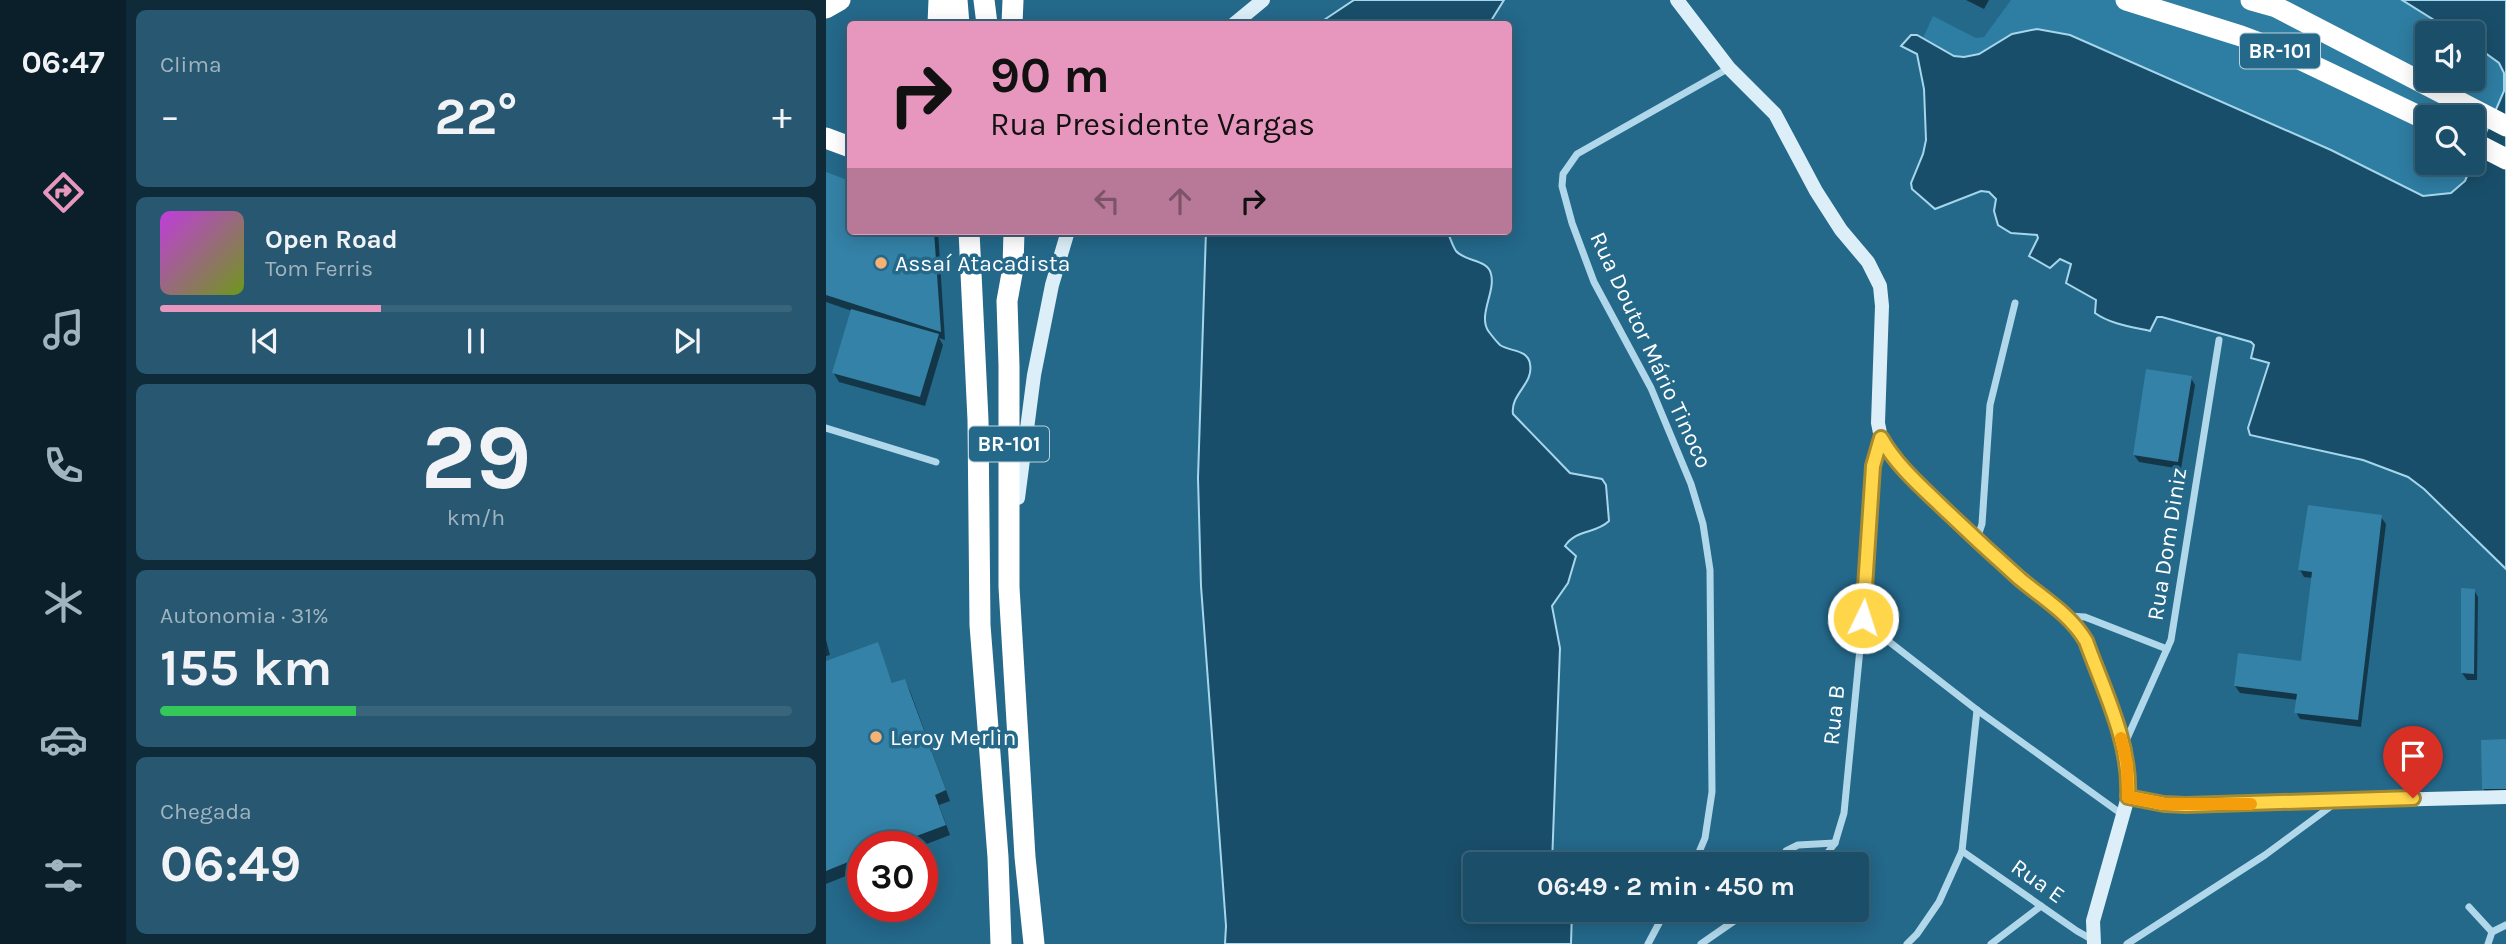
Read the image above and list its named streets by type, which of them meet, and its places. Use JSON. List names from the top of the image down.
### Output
{
  "streets": {
    "highway": ["BR-101"],
    "street": [
      "Rua Doutor Mário Tinoco",
      "Rua Dom Diniz",
      "Rua B",
      "Rua E"
    ]
  },
  "places": ["Assaí Atacadista", "Leroy Merlin"],
  "page": {
    "tabs": "06:47",
    "tile": [
      "Clima",
      ["29", "km/h"],
      ["Autonomia · 31%", "155 km"],
      ["Chegada", "06:49"]
    ],
    "turn": ["90 m", "Rua Presidente Vargas"],
    "heat": ["−", "22°", "+"],
    "song": ["Open Road", "Tom Ferris"],
    "limit": "30",
    "trip": "06:49 · 2 min · 450 m"
  }
}
